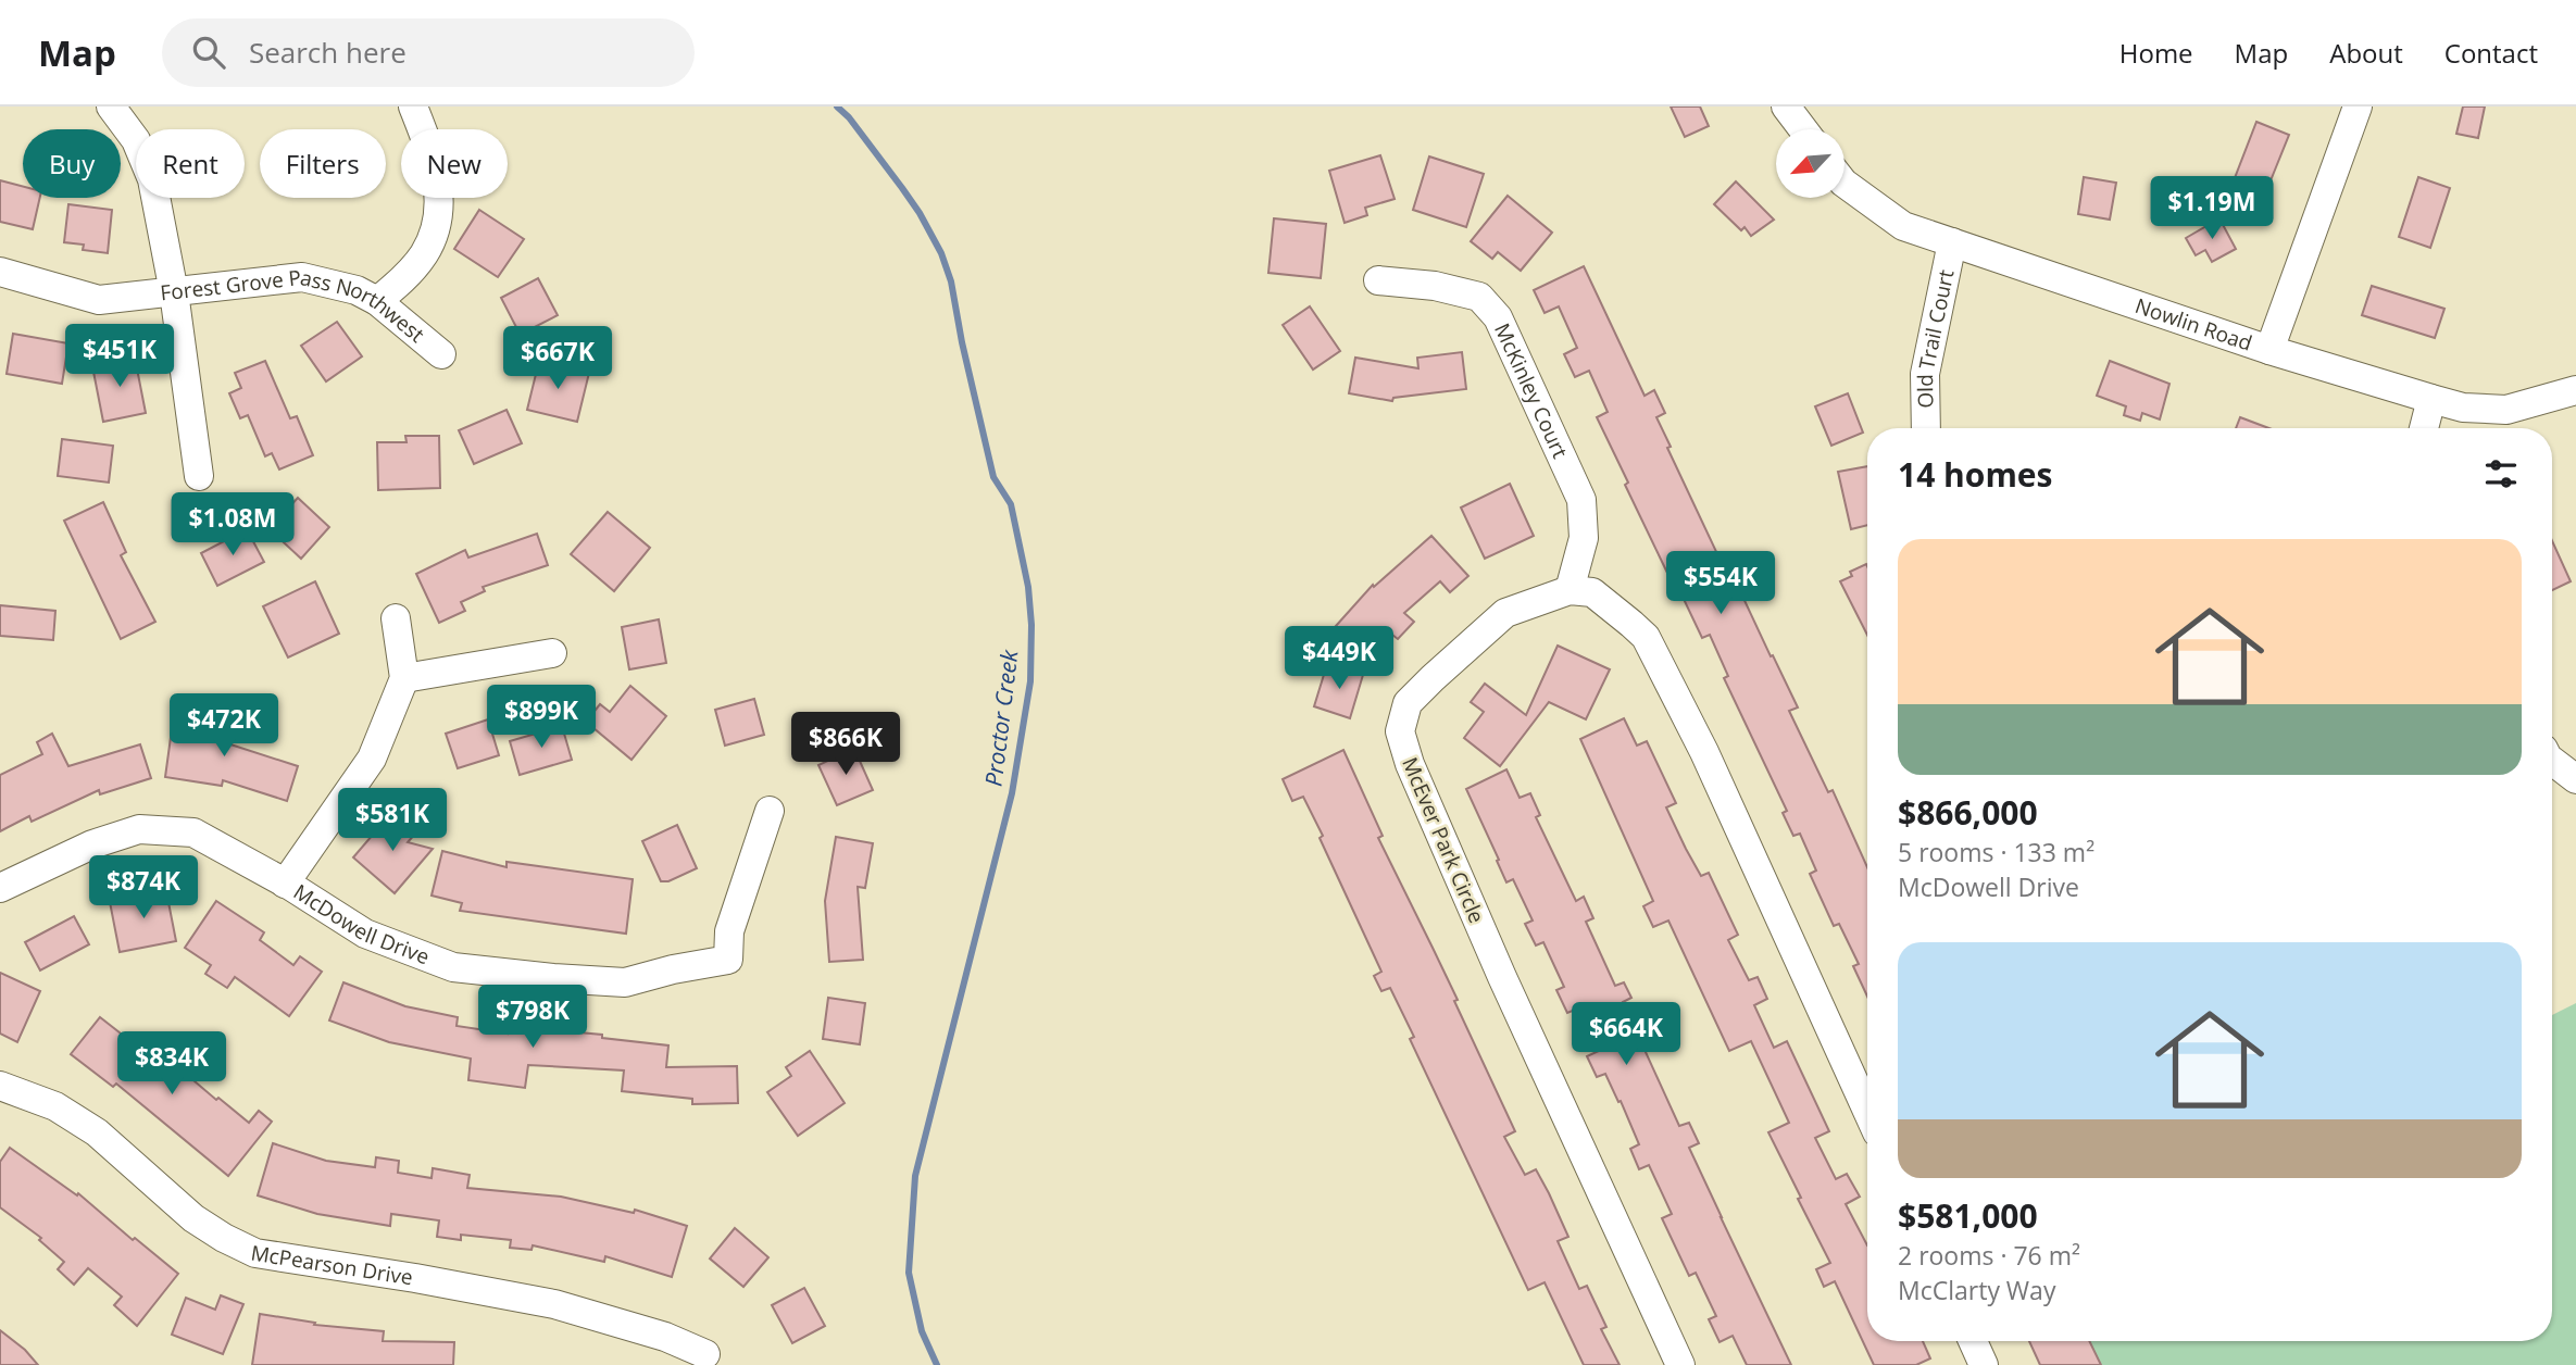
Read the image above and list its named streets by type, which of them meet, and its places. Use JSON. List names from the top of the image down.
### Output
{
  "streets": {
    "street": [
      "Forest Grove Pass Northwest",
      "Nowlin Road",
      "Old Trail Court",
      "McKinley Court",
      "McEver Park Circle",
      "McDowell Drive",
      "McPearson Drive"
    ]
  },
  "crossings": [
    ["Nowlin Road", "Old Trail Court"],
    ["McKinley Court", "McEver Park Circle"]
  ],
  "water": ["Proctor Creek"],
  "north": "bottom left",
  "page": {
    "header": "Map",
    "search": "Search here",
    "nav": [
      "Home",
      "Map",
      "About",
      "Contact"
    ],
    "chip": [
      "Buy",
      "Rent",
      "Filters",
      "New"
    ],
    "price": [
      "$1.19M",
      "$451K",
      "$667K",
      "$1.08M",
      "$554K",
      "$449K",
      "$899K",
      "$472K",
      "$866K",
      "$581K",
      "$874K",
      "$798K",
      "$664K",
      "$834K"
    ],
    "heading": "14 homes",
    "list": [
      {
        "name": "$866,000",
        "note": "5 rooms · 133 m² · McDowell Drive"
      },
      {
        "name": "$581,000",
        "note": "2 rooms · 76 m² · McClarty Way"
      }
    ]
  }
}
